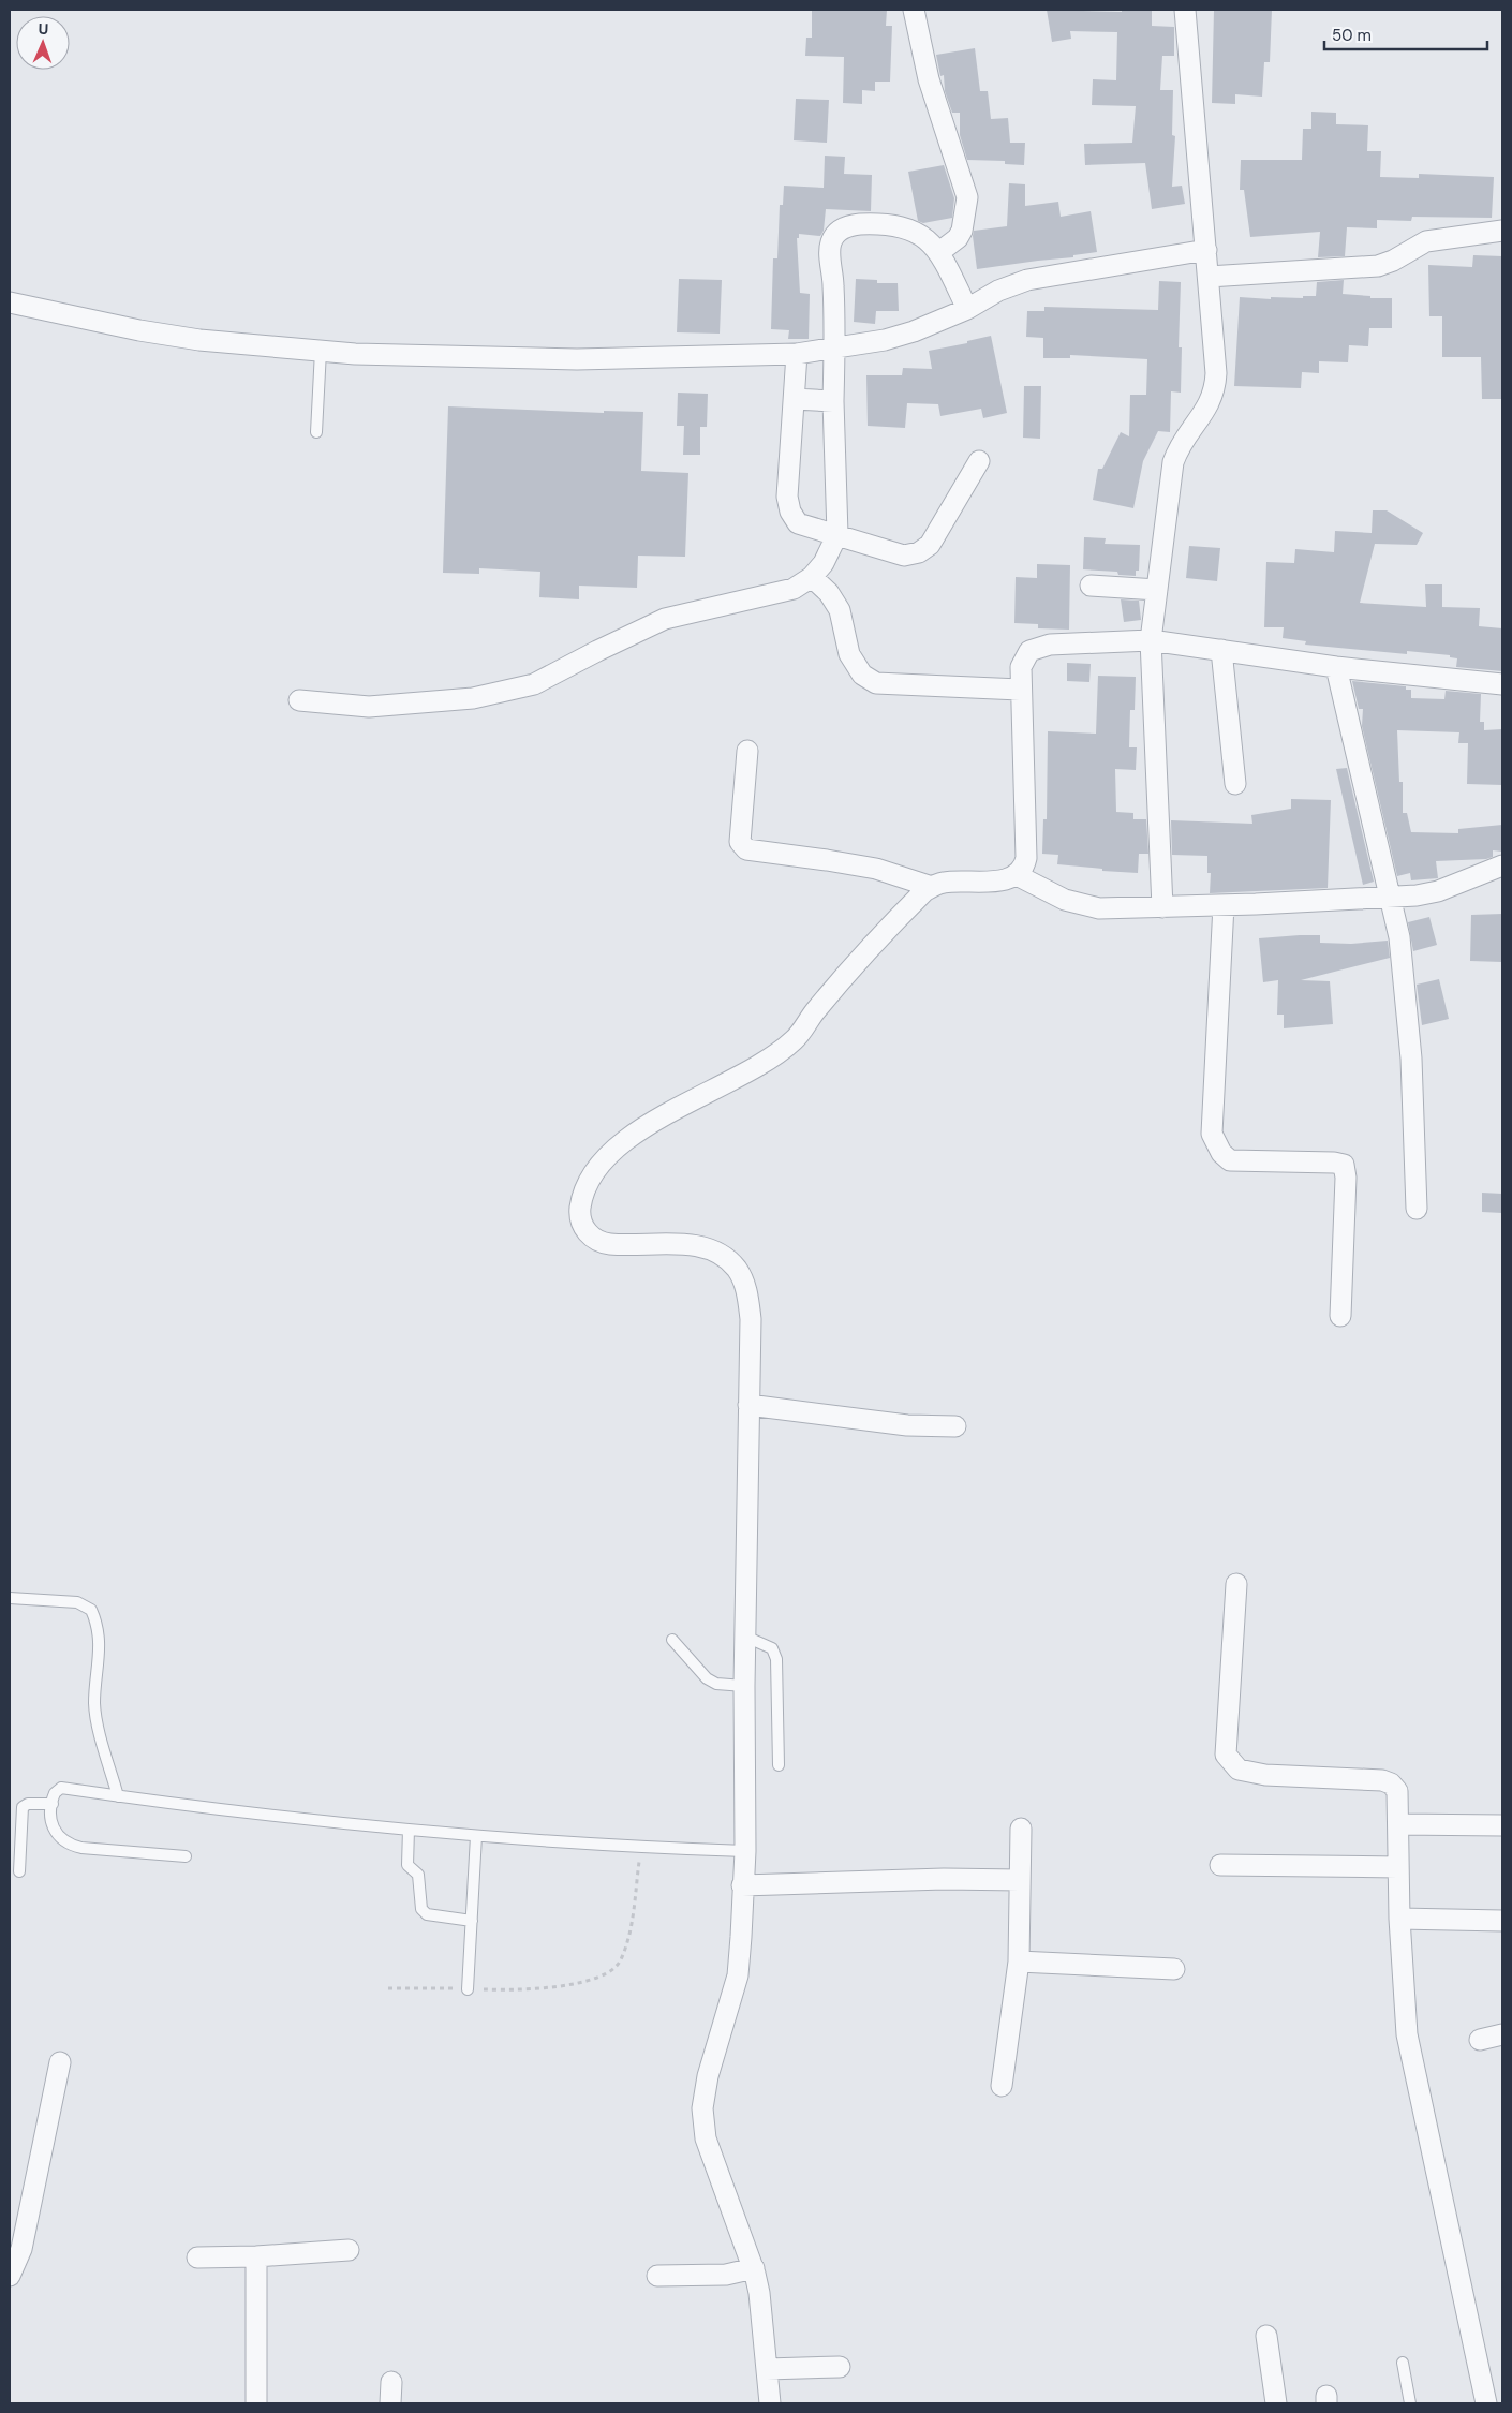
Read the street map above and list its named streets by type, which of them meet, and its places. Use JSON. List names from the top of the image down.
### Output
{
  "scale_bar": "50 m",
  "north": "top"
}
